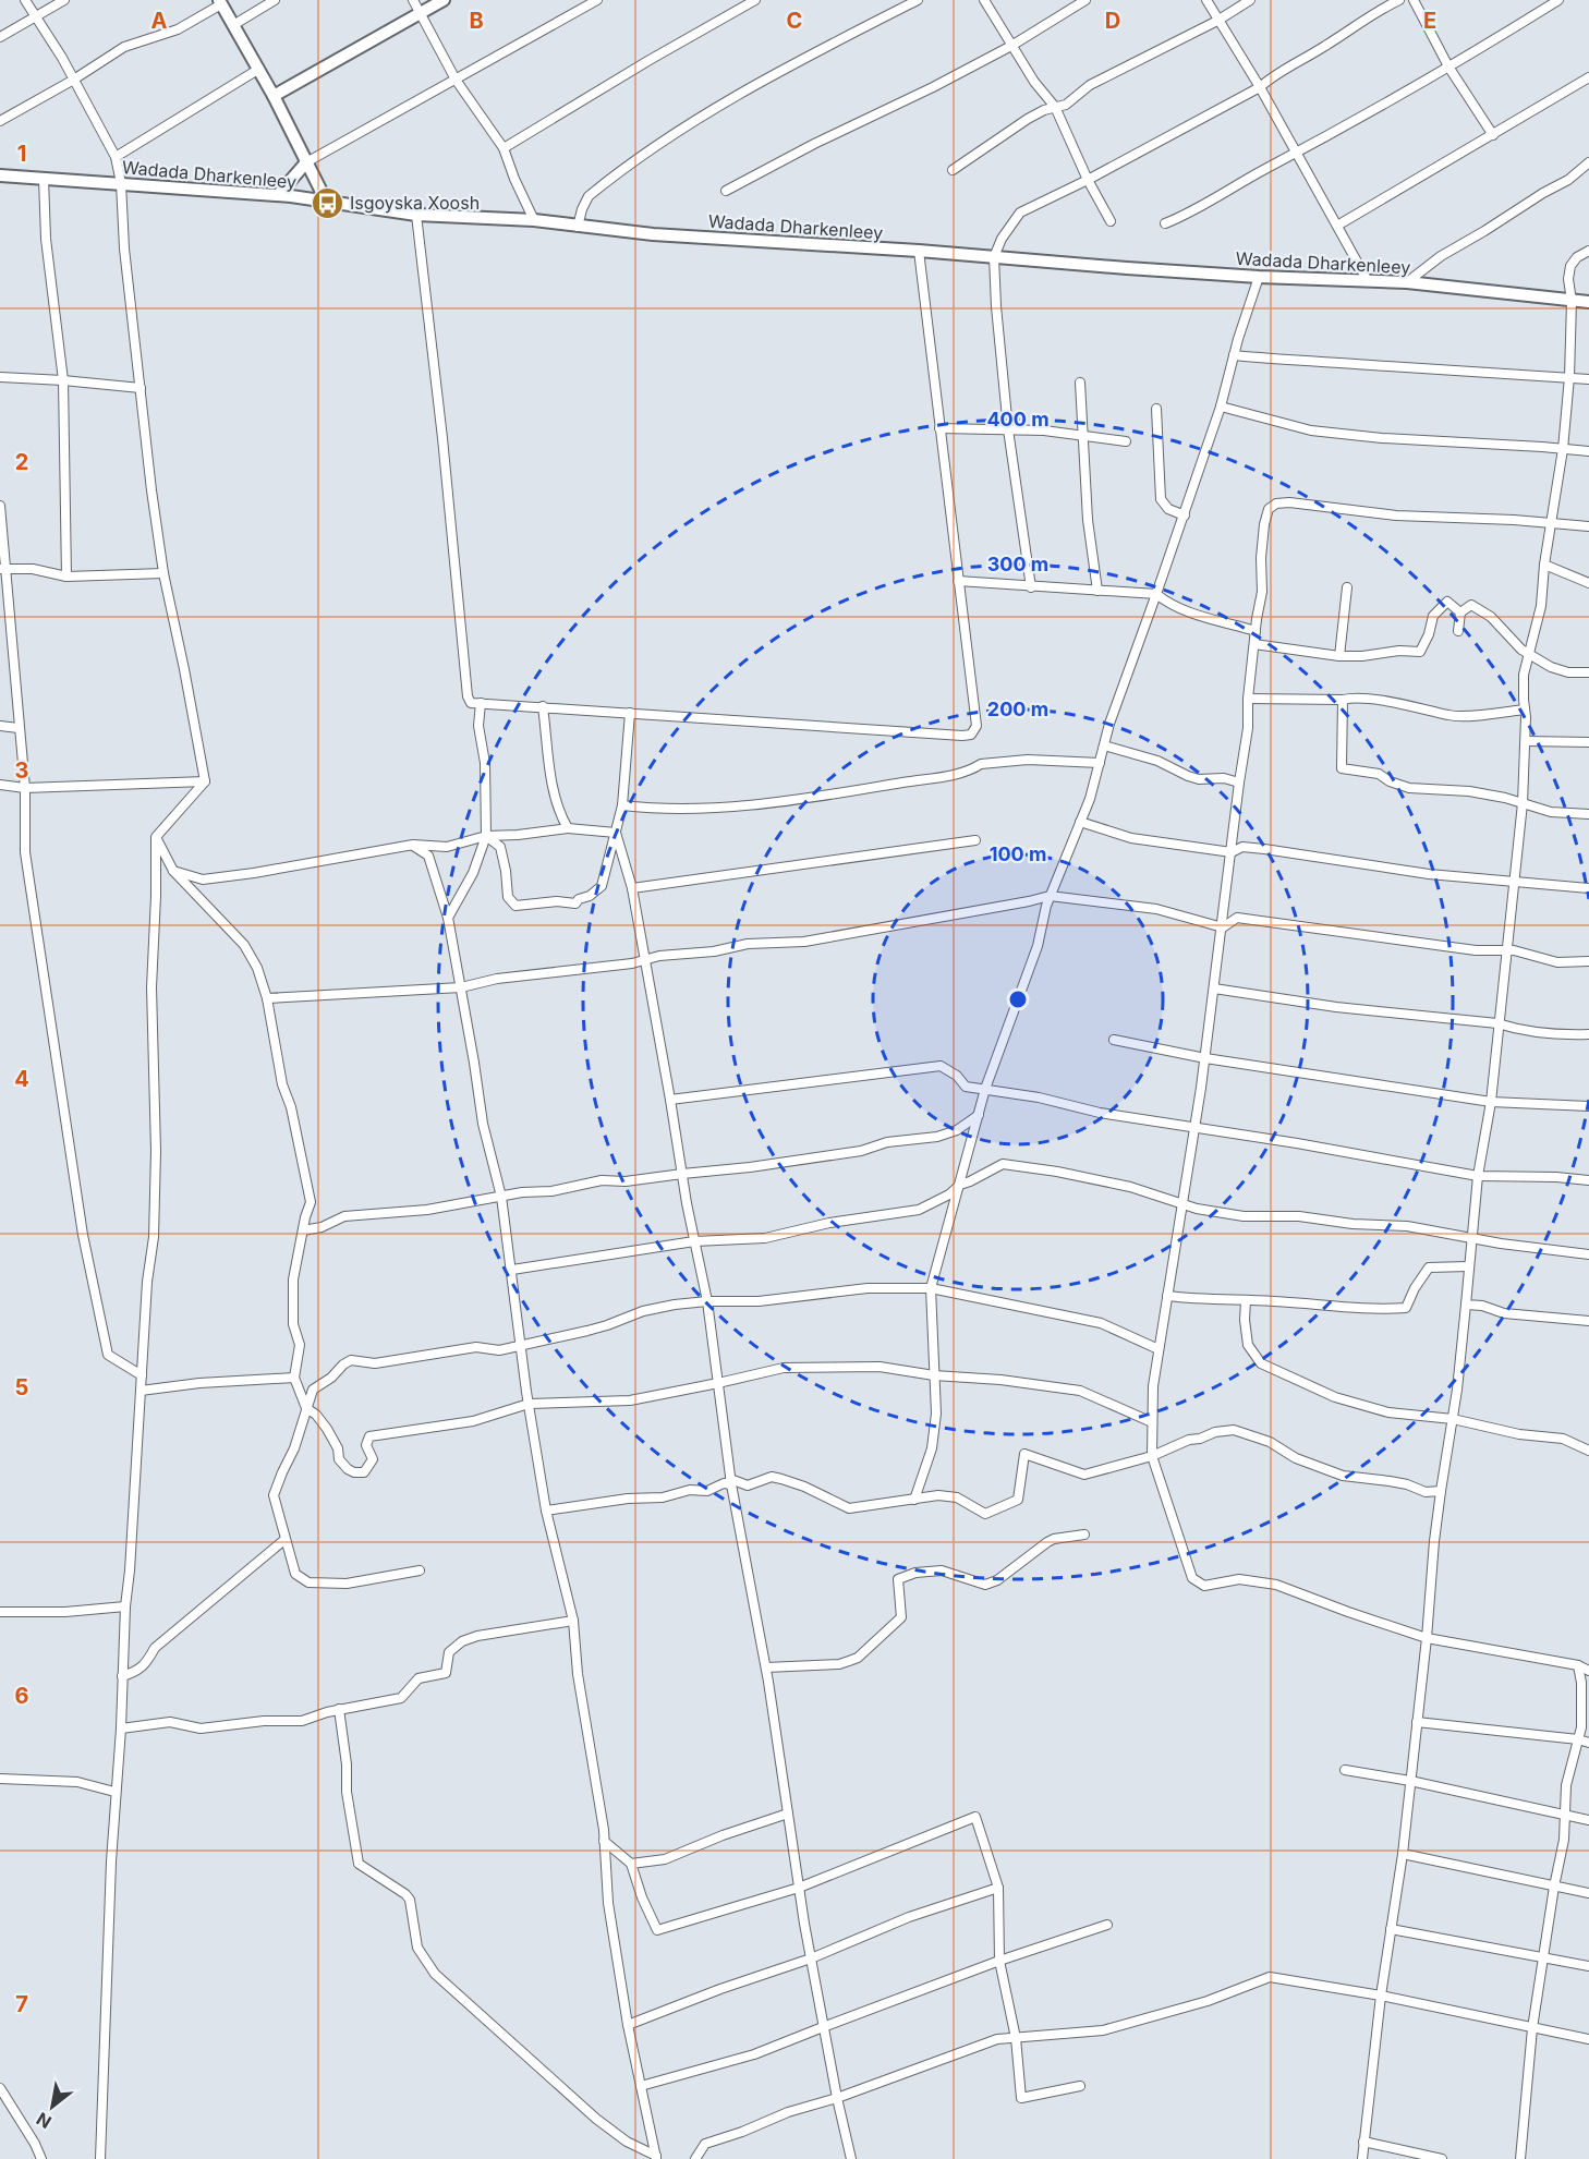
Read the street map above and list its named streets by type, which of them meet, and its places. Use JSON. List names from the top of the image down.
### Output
{
  "streets": {
    "main road": ["Wadada Dharkenleey"]
  },
  "places": {
    "bus stop": ["Isgoyska Xoosh"]
  },
  "north": "bottom left",
  "grid": {
    "columns": [
      "A",
      "B",
      "C",
      "D",
      "E"
    ],
    "rows": [
      "1",
      "2",
      "3",
      "4",
      "5",
      "6",
      "7"
    ]
  },
  "rings": [
    "400 m",
    "300 m",
    "200 m",
    "100 m"
  ]
}
